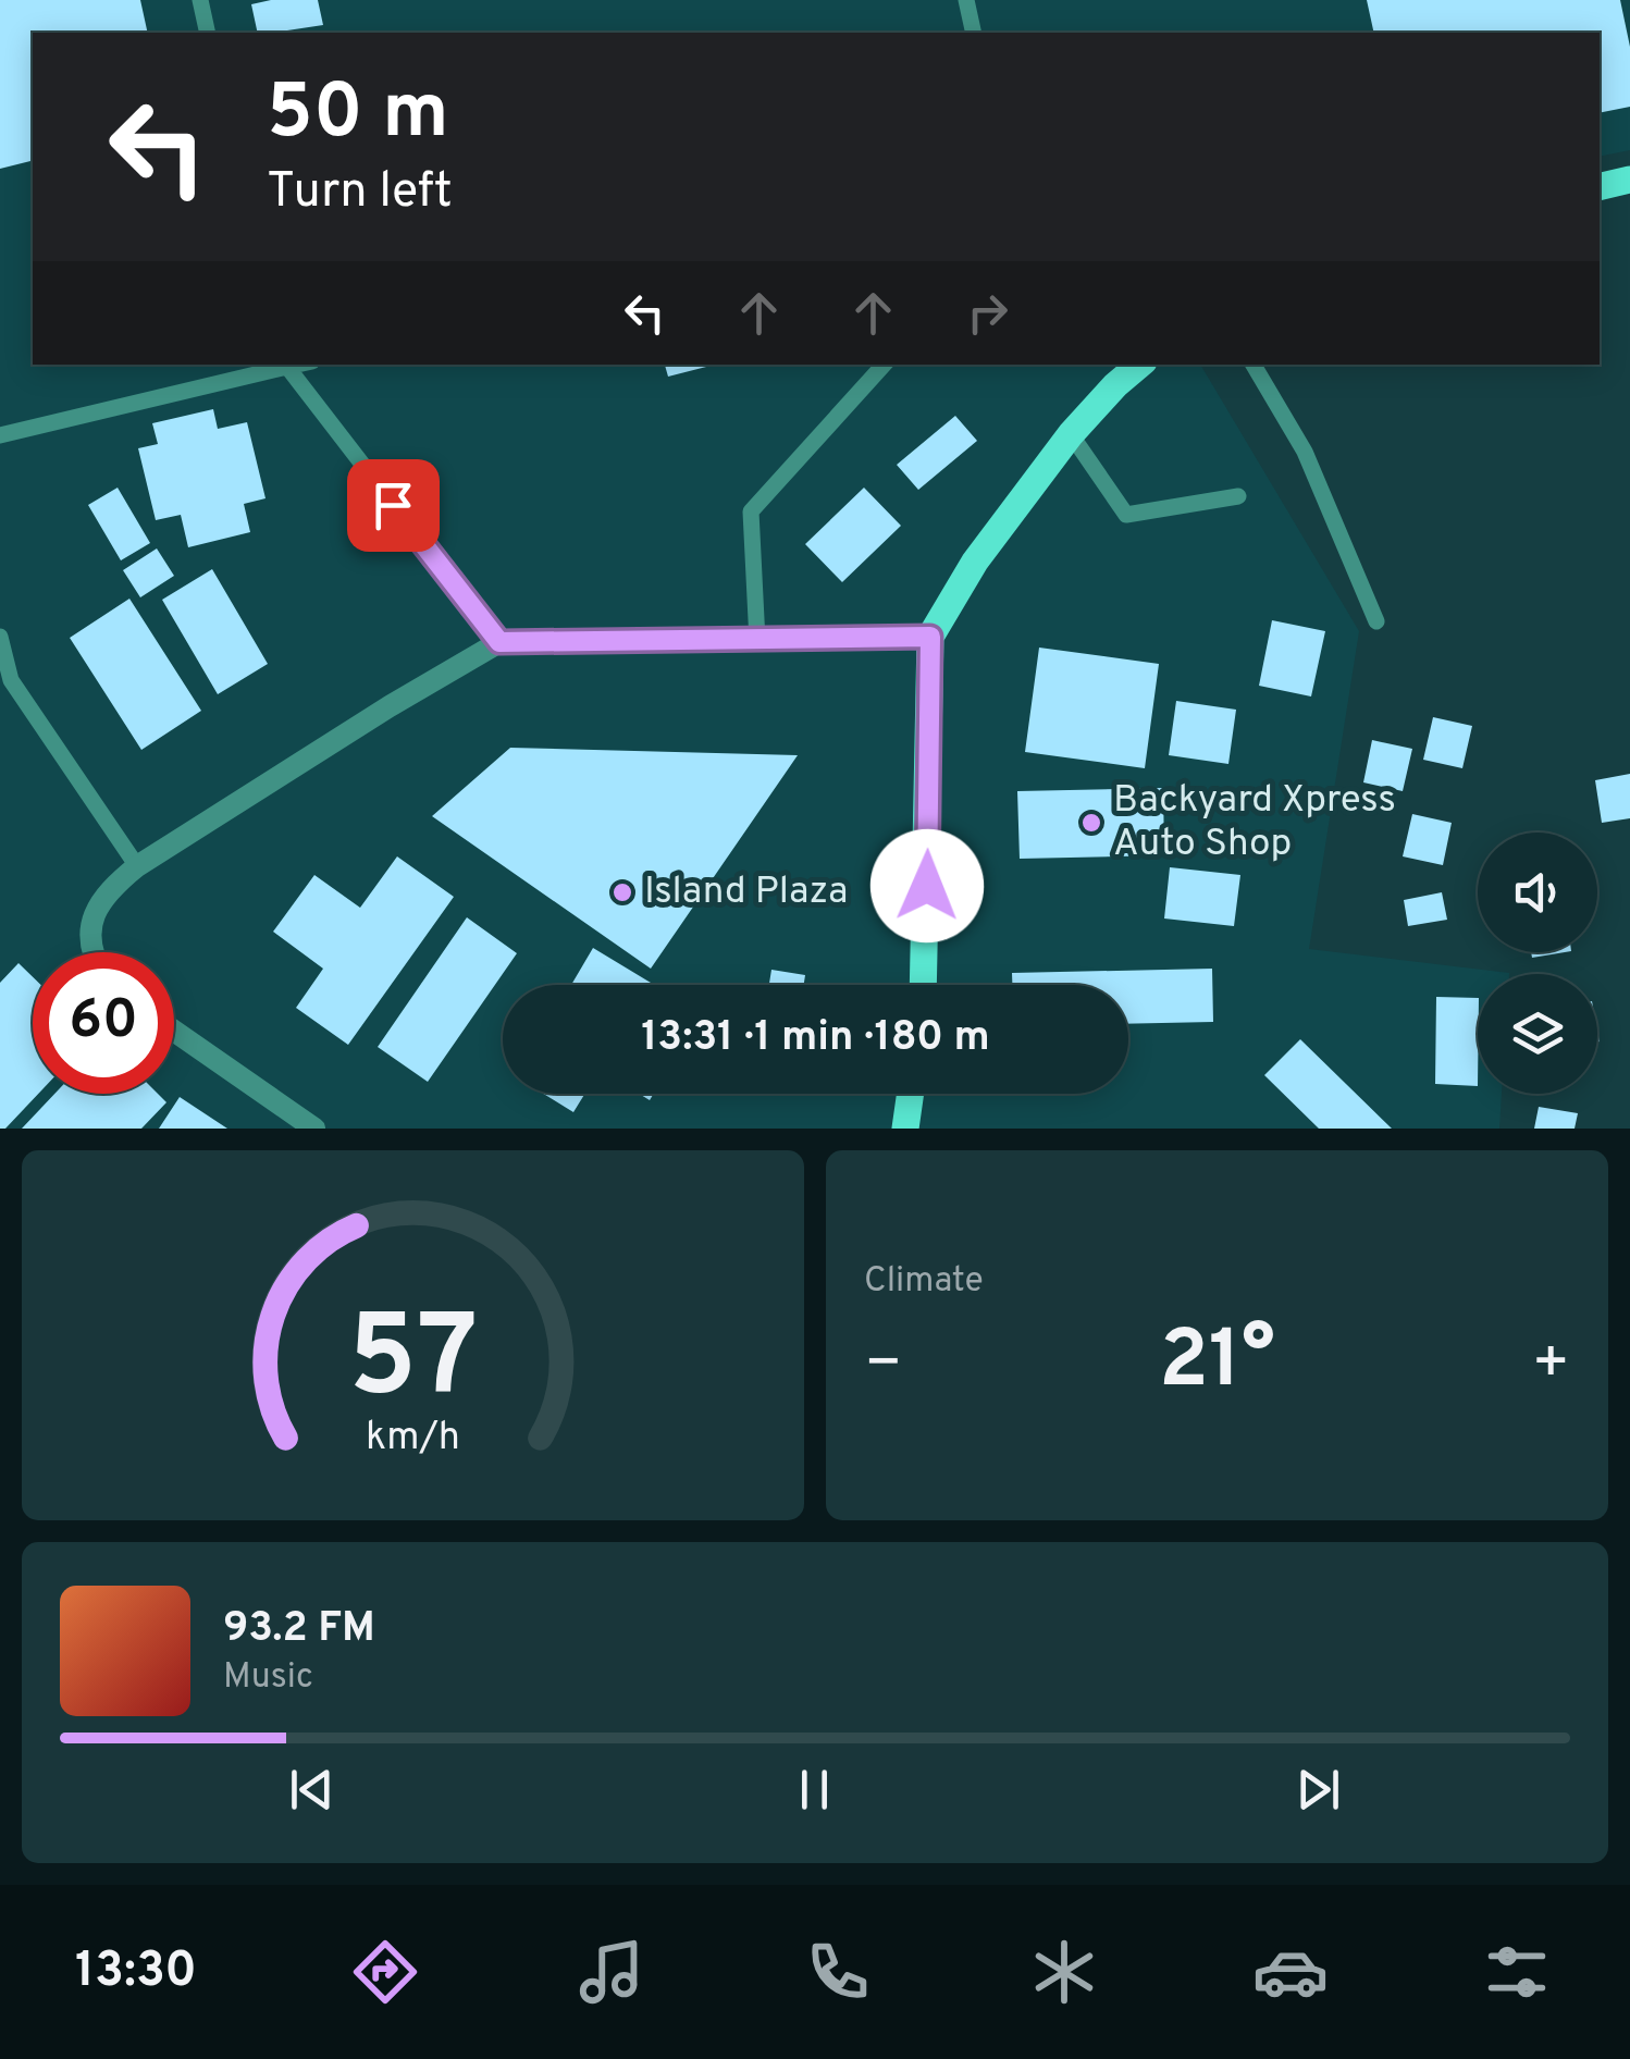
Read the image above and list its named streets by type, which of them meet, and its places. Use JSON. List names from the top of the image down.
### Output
{
  "places": ["Backyard Xpress Auto Shop", "Island Plaza"],
  "page": {
    "turn": ["50 m", "Turn left"],
    "limit": "60",
    "trip": "13:31 · 1 min · 180 m",
    "tile": "Climate",
    "heat": ["−", "21°", "+"],
    "song": ["93.2 FM", "Music"],
    "tabs": "13:30",
    "gauge": ["57", "km/h"]
  }
}
